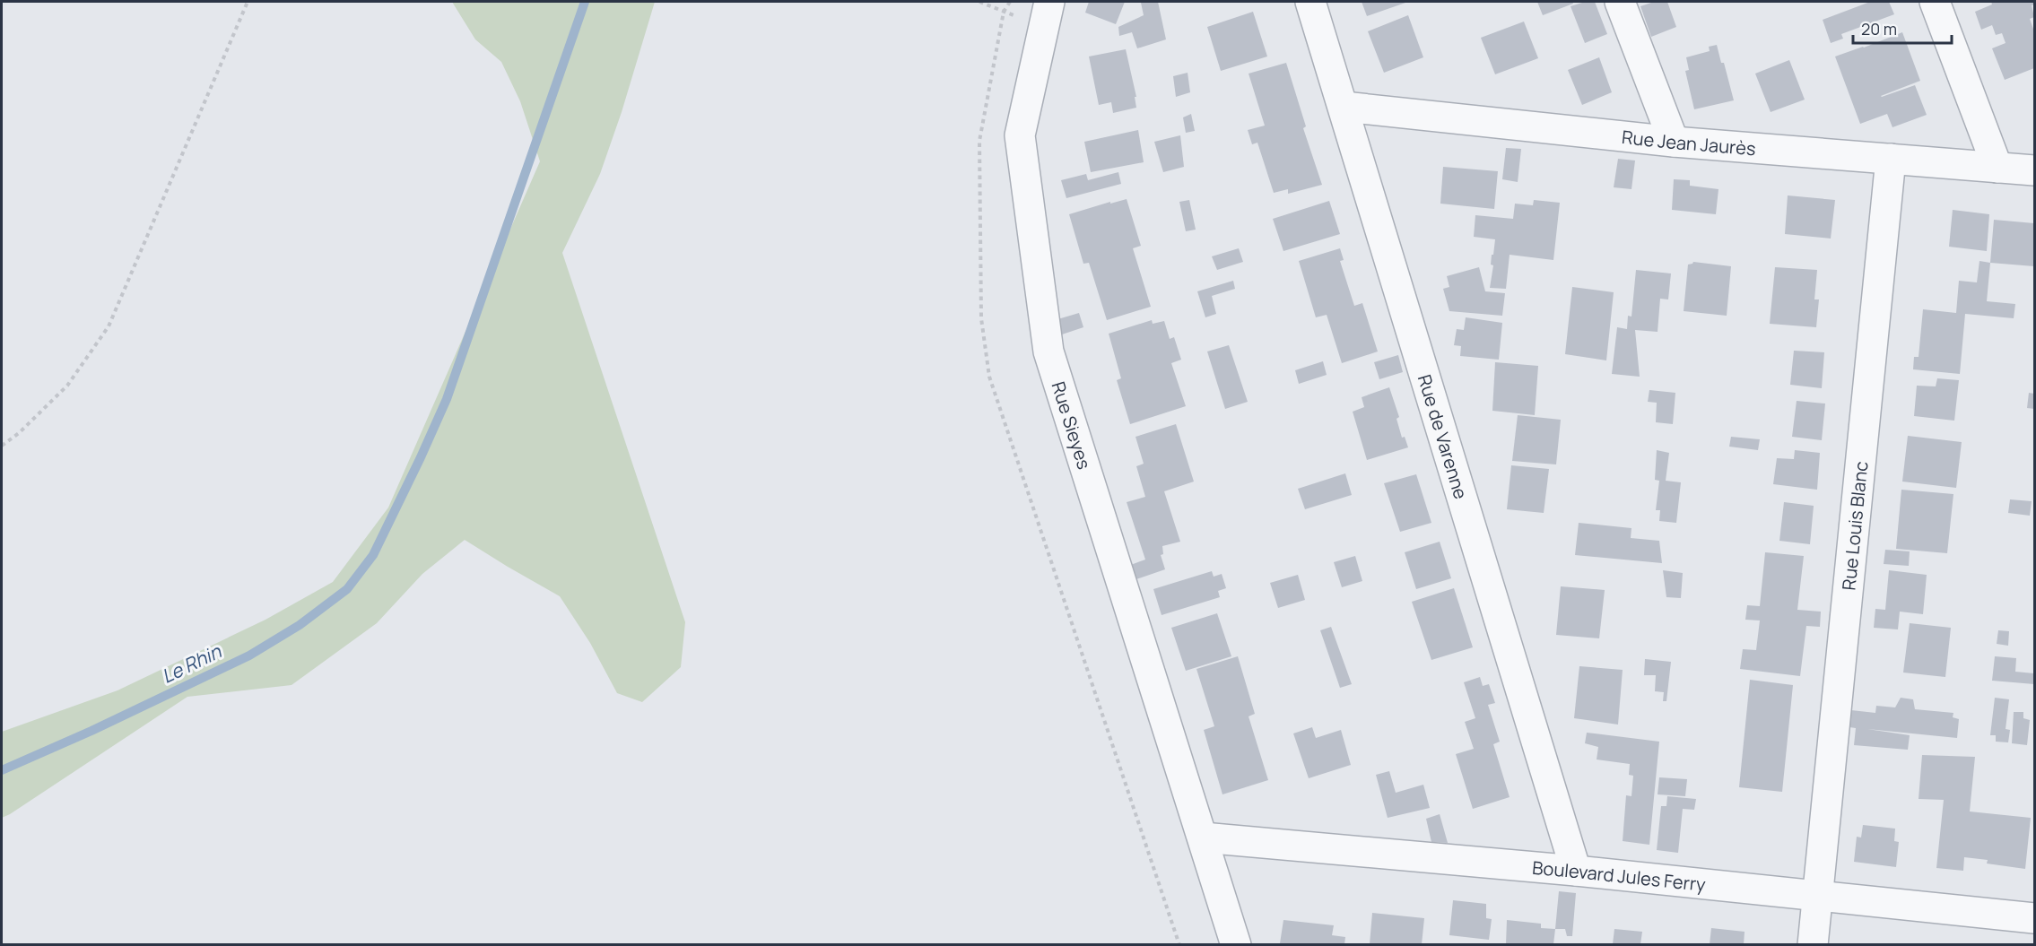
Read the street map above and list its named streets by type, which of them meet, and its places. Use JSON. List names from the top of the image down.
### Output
{
  "streets": {
    "street": [
      "Rue Jean Jaurès",
      "Rue Sieyes",
      "Rue de Varenne",
      "Rue Louis Blanc",
      "Boulevard Jules Ferry"
    ]
  },
  "crossings": [
    ["Rue Jean Jaurès", "Rue de Varenne"],
    ["Rue Jean Jaurès", "Rue Louis Blanc"],
    ["Rue Sieyes", "Boulevard Jules Ferry"],
    ["Rue de Varenne", "Boulevard Jules Ferry"],
    ["Rue Louis Blanc", "Boulevard Jules Ferry"]
  ],
  "water": ["Le Rhin"],
  "scale_bar": "20 m"
}
